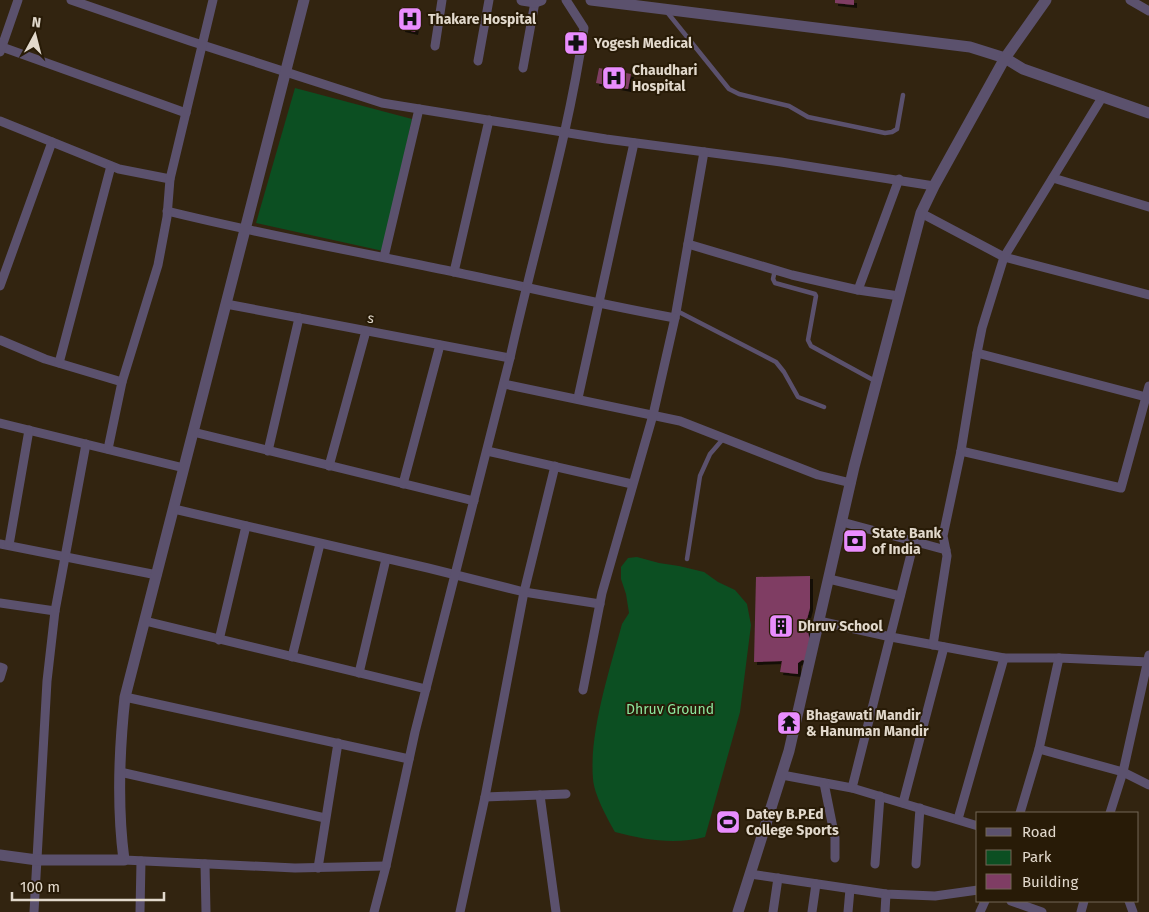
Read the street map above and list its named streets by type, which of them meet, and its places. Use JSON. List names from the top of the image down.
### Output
{
  "streets": {
    "street": ["s"]
  },
  "parks": ["Dhruv Ground"],
  "places": {
    "hospital": ["Thakare Hospital", "Chaudhari Hospital"],
    "pharmacy": ["Yogesh Medical"],
    "bank": ["State Bank of India"],
    "building": ["Dhruv School"],
    "temple": ["Bhagawati Mandir & Hanuman Mandir"],
    "sports": ["Datey B.P.Ed College Sports"]
  },
  "legend": ["Road", "Park", "Building"],
  "scale_bar": "100 m",
  "north": "top"
}
